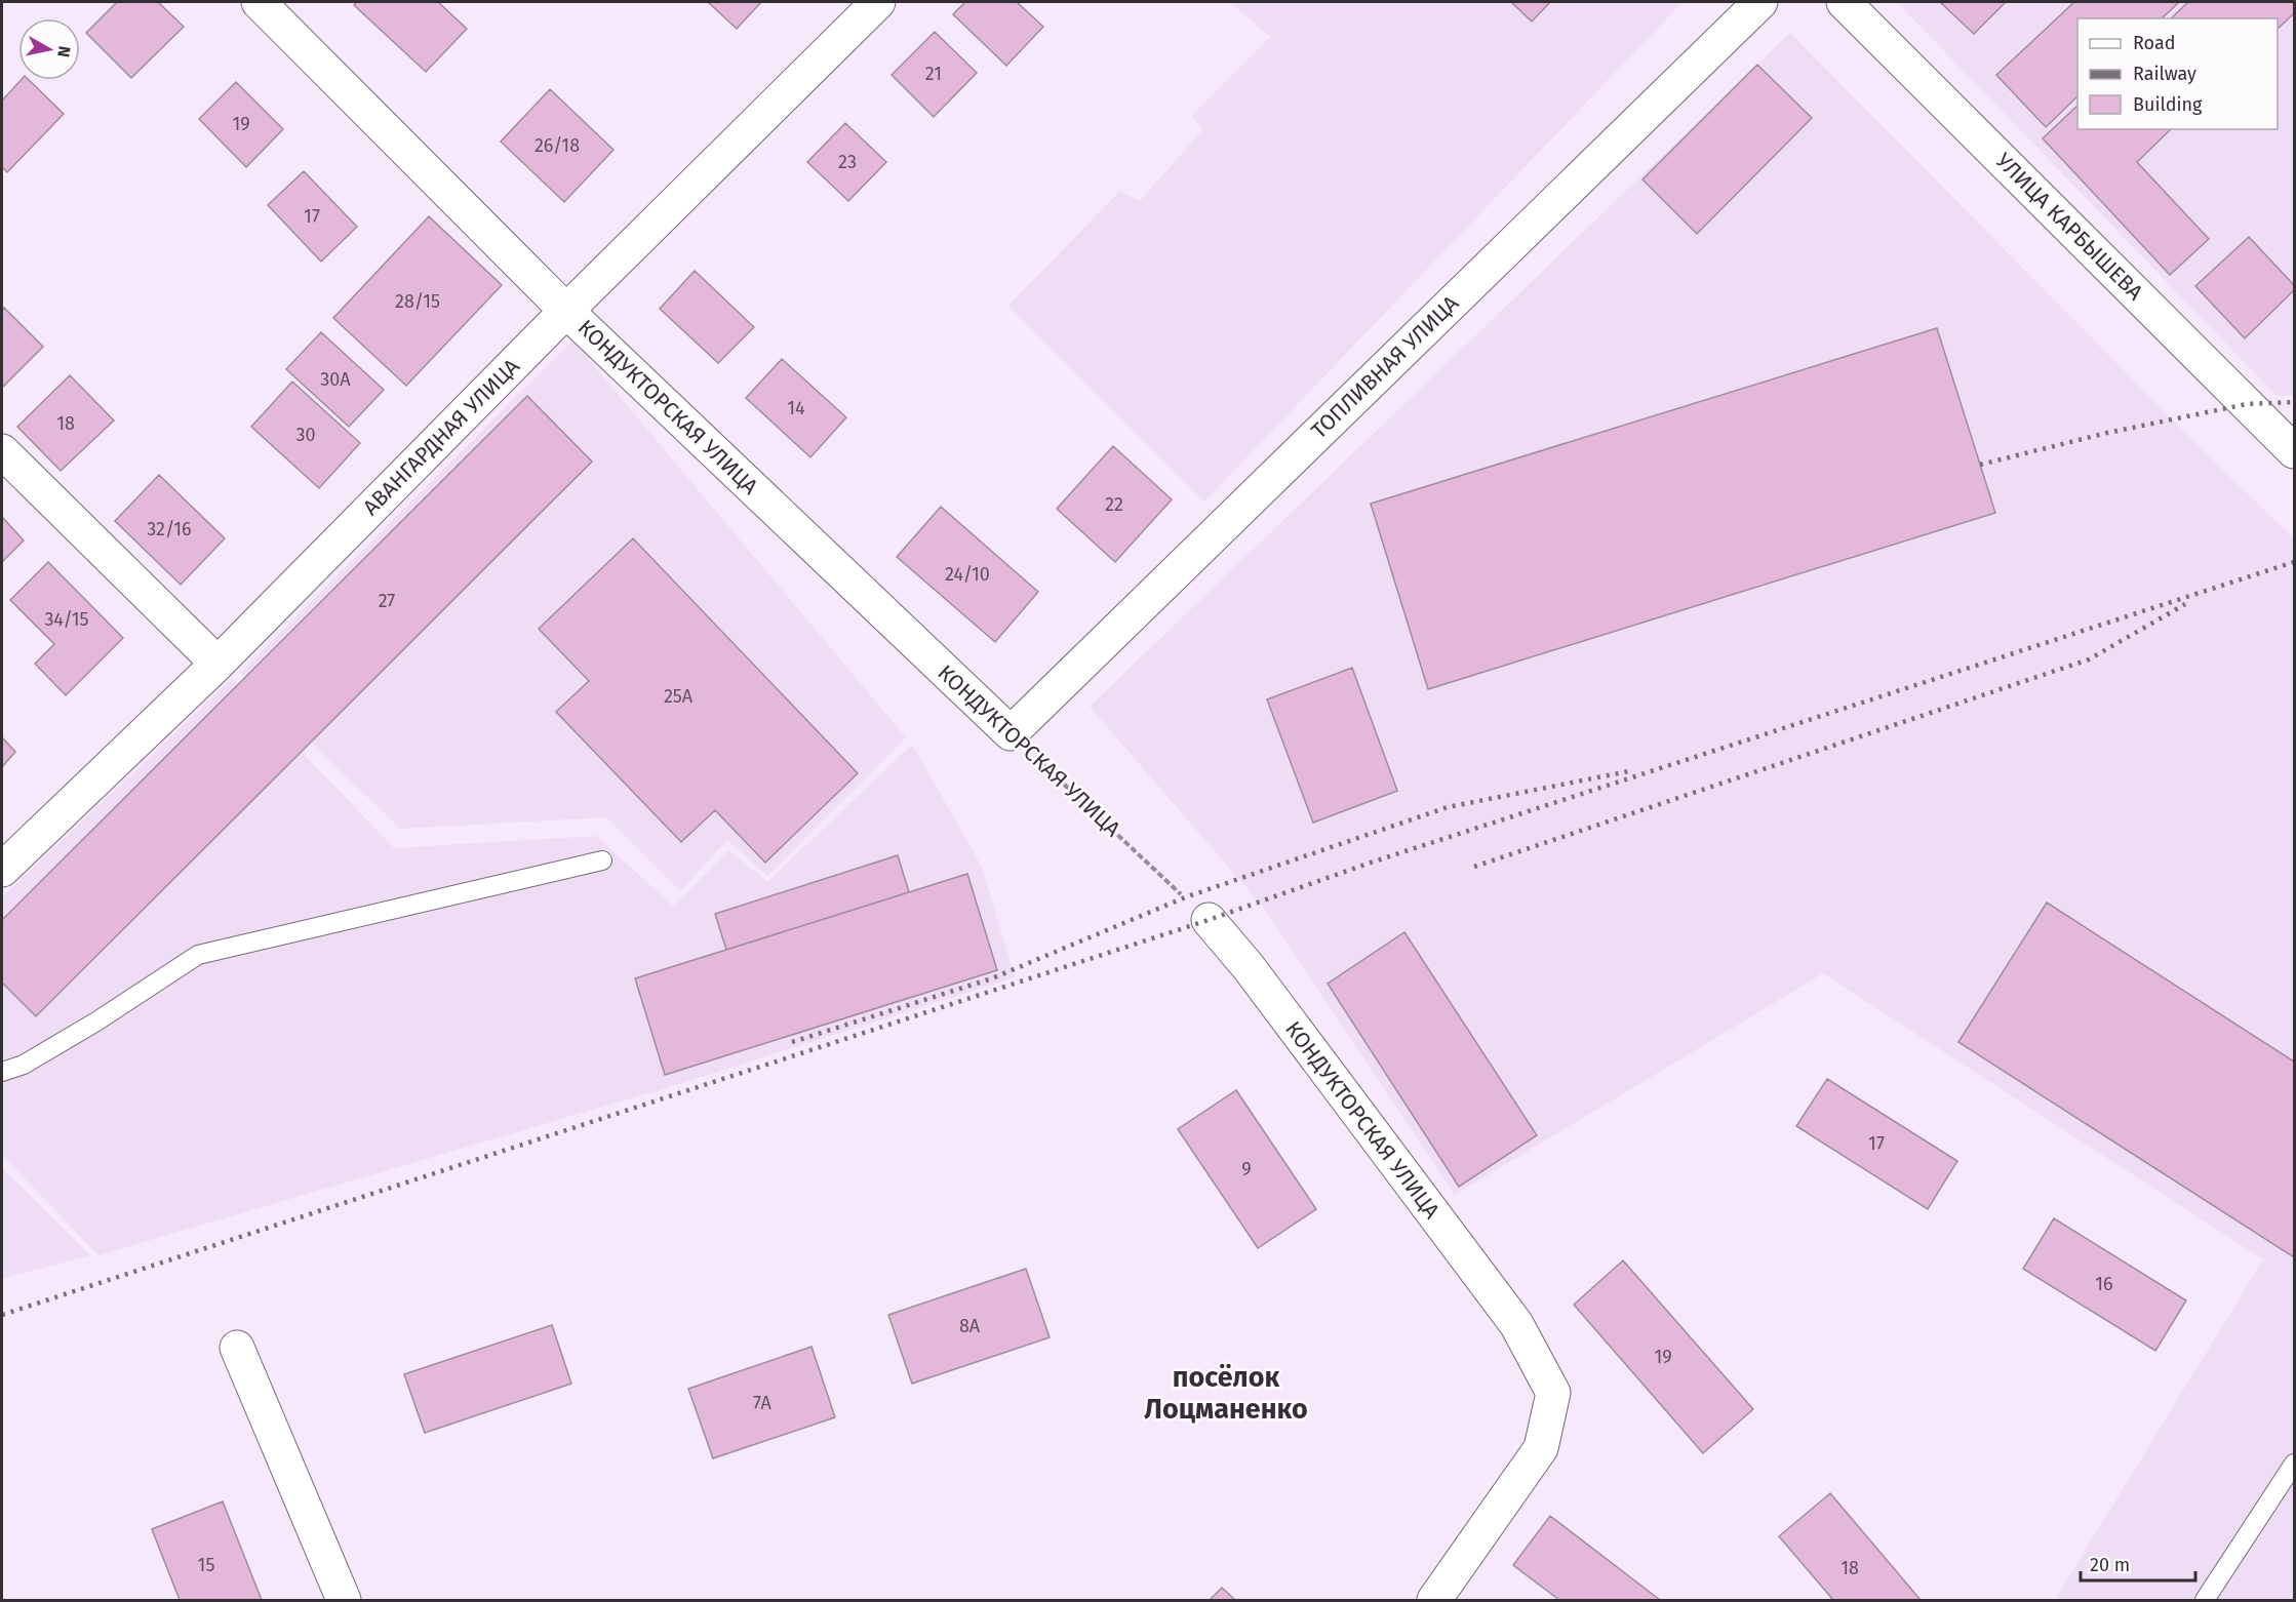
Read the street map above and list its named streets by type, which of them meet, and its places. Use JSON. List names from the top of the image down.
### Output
{
  "streets": {
    "street": [
      "УЛИЦА КАРБЫШЕВА",
      "ТОПЛИВНАЯ УЛИЦА",
      "КОНДУКТОРСКАЯ УЛИЦА",
      "АВАНГАРДНАЯ УЛИЦА"
    ]
  },
  "crossings": [
    ["ТОПЛИВНАЯ УЛИЦА", "КОНДУКТОРСКАЯ УЛИЦА"],
    ["КОНДУКТОРСКАЯ УЛИЦА", "АВАНГАРДНАЯ УЛИЦА"]
  ],
  "districts": ["посёлок Лоцманенко"],
  "house_numbers": [
    "21",
    "19",
    "26/18",
    "23",
    "17",
    "28/15",
    "30А",
    "14",
    "18",
    "30",
    "22",
    "32/16",
    "24/10",
    "27",
    "34/15",
    "25А",
    "17",
    "9",
    "16",
    "8А",
    "19",
    "7А",
    "15",
    "18"
  ],
  "legend": ["Road", "Railway", "Building"],
  "scale_bar": "20 m",
  "north": "right"
}
